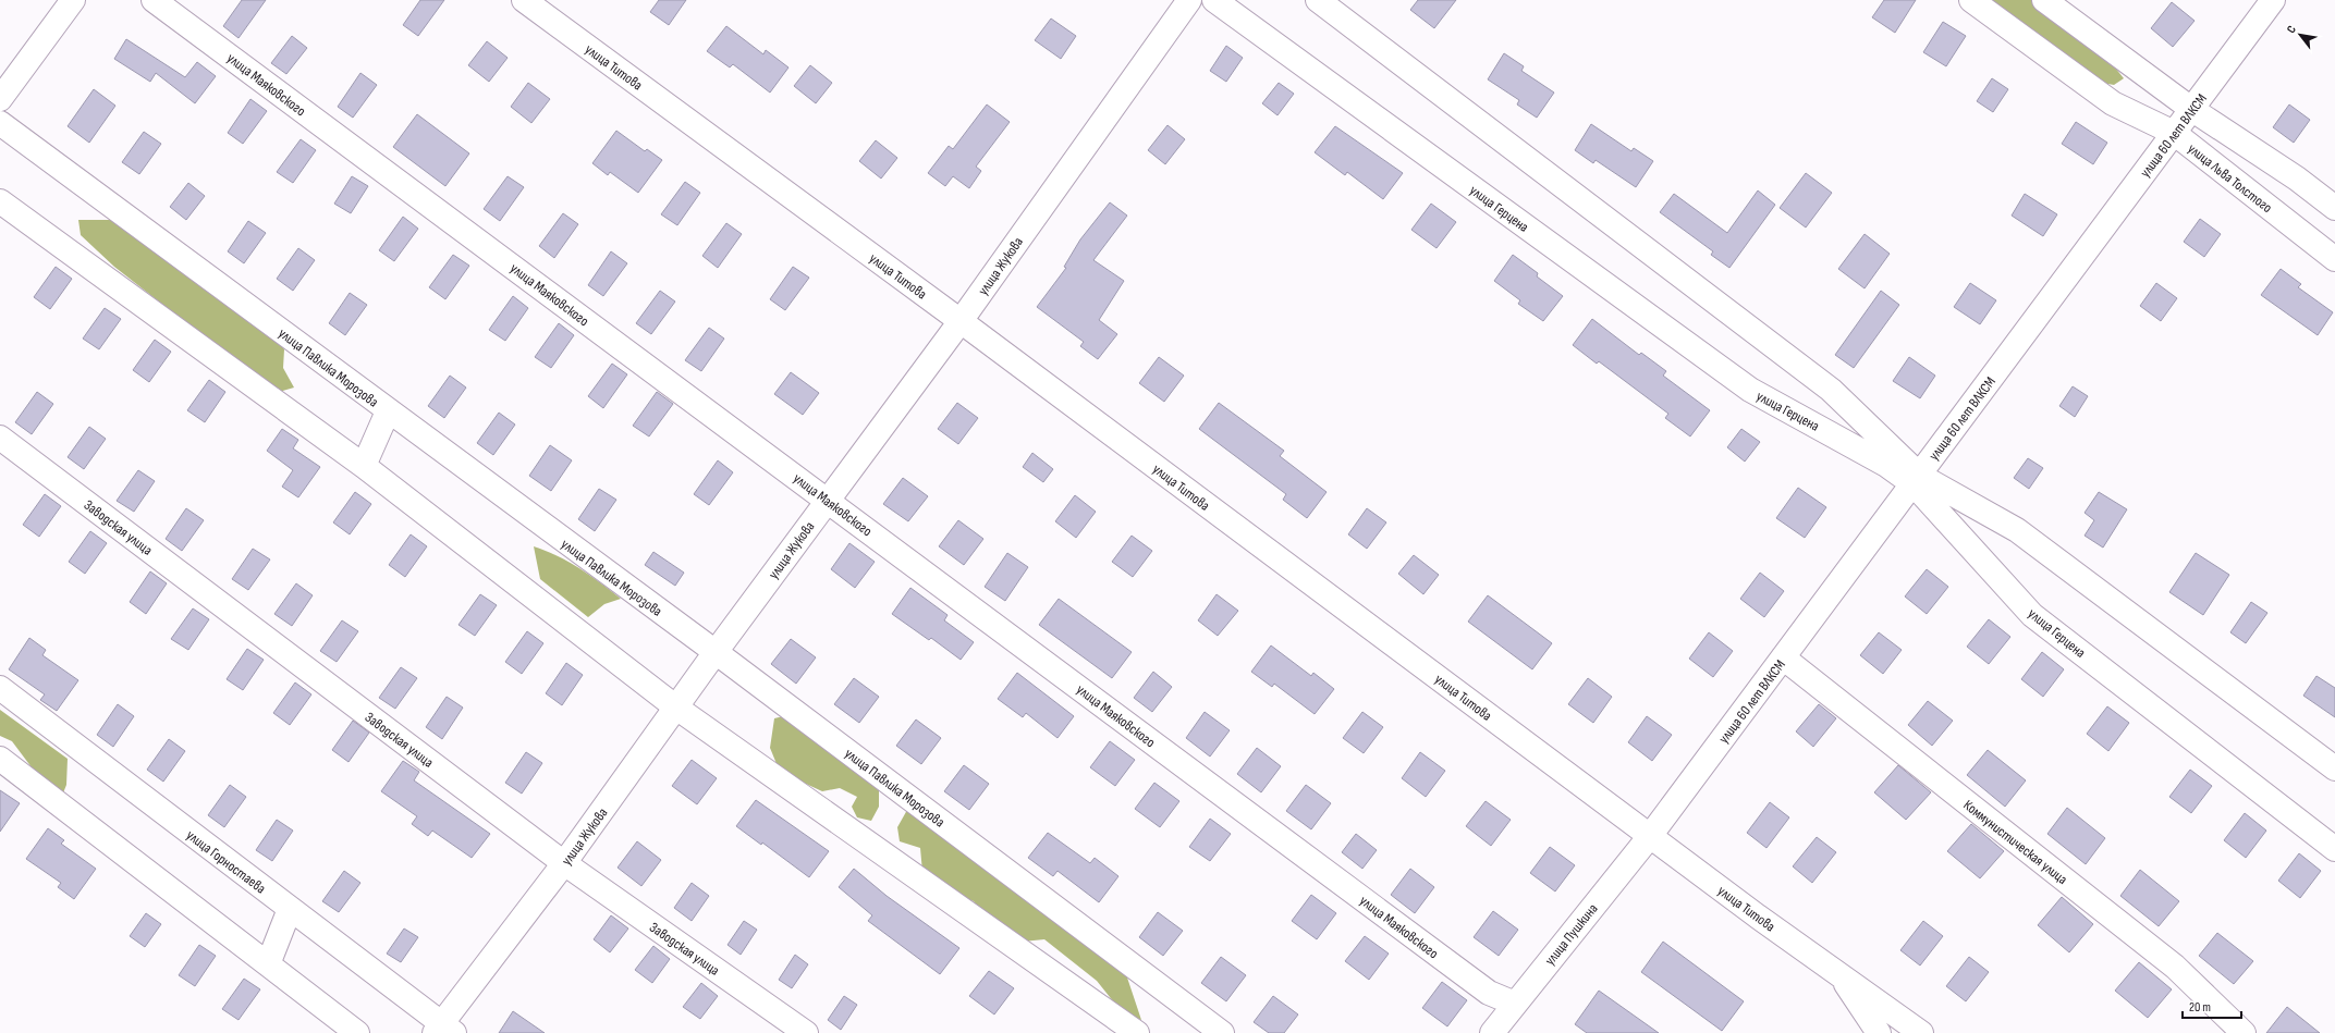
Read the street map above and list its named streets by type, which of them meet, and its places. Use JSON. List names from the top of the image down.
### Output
{
  "streets": {
    "street": [
      "улица Титова",
      "улица Маяковского",
      "улица 60 лет ВЛКСМ",
      "улица Льва Толстого",
      "улица Герцена",
      "улица Жукова",
      "улица Павлика Морозова",
      "Заводская улица",
      "Коммунистическая улица",
      "улица Горностаева",
      "улица Пушкина"
    ]
  },
  "crossings": [
    ["улица Титова", "улица 60 лет ВЛКСМ"],
    ["улица Титова", "улица Жукова"],
    ["улица Титова", "улица Пушкина"],
    ["улица Маяковского", "улица Жукова"],
    ["улица Маяковского", "улица Пушкина"],
    ["улица 60 лет ВЛКСМ", "улица Льва Толстого"],
    ["улица 60 лет ВЛКСМ", "улица Герцена"],
    ["улица 60 лет ВЛКСМ", "Коммунистическая улица"],
    ["улица 60 лет ВЛКСМ", "улица Пушкина"],
    ["улица Жукова", "улица Павлика Морозова"],
    ["улица Жукова", "Заводская улица"],
    ["улица Жукова", "улица Горностаева"]
  ],
  "scale_bar": "20 m",
  "north": "top left"
}
